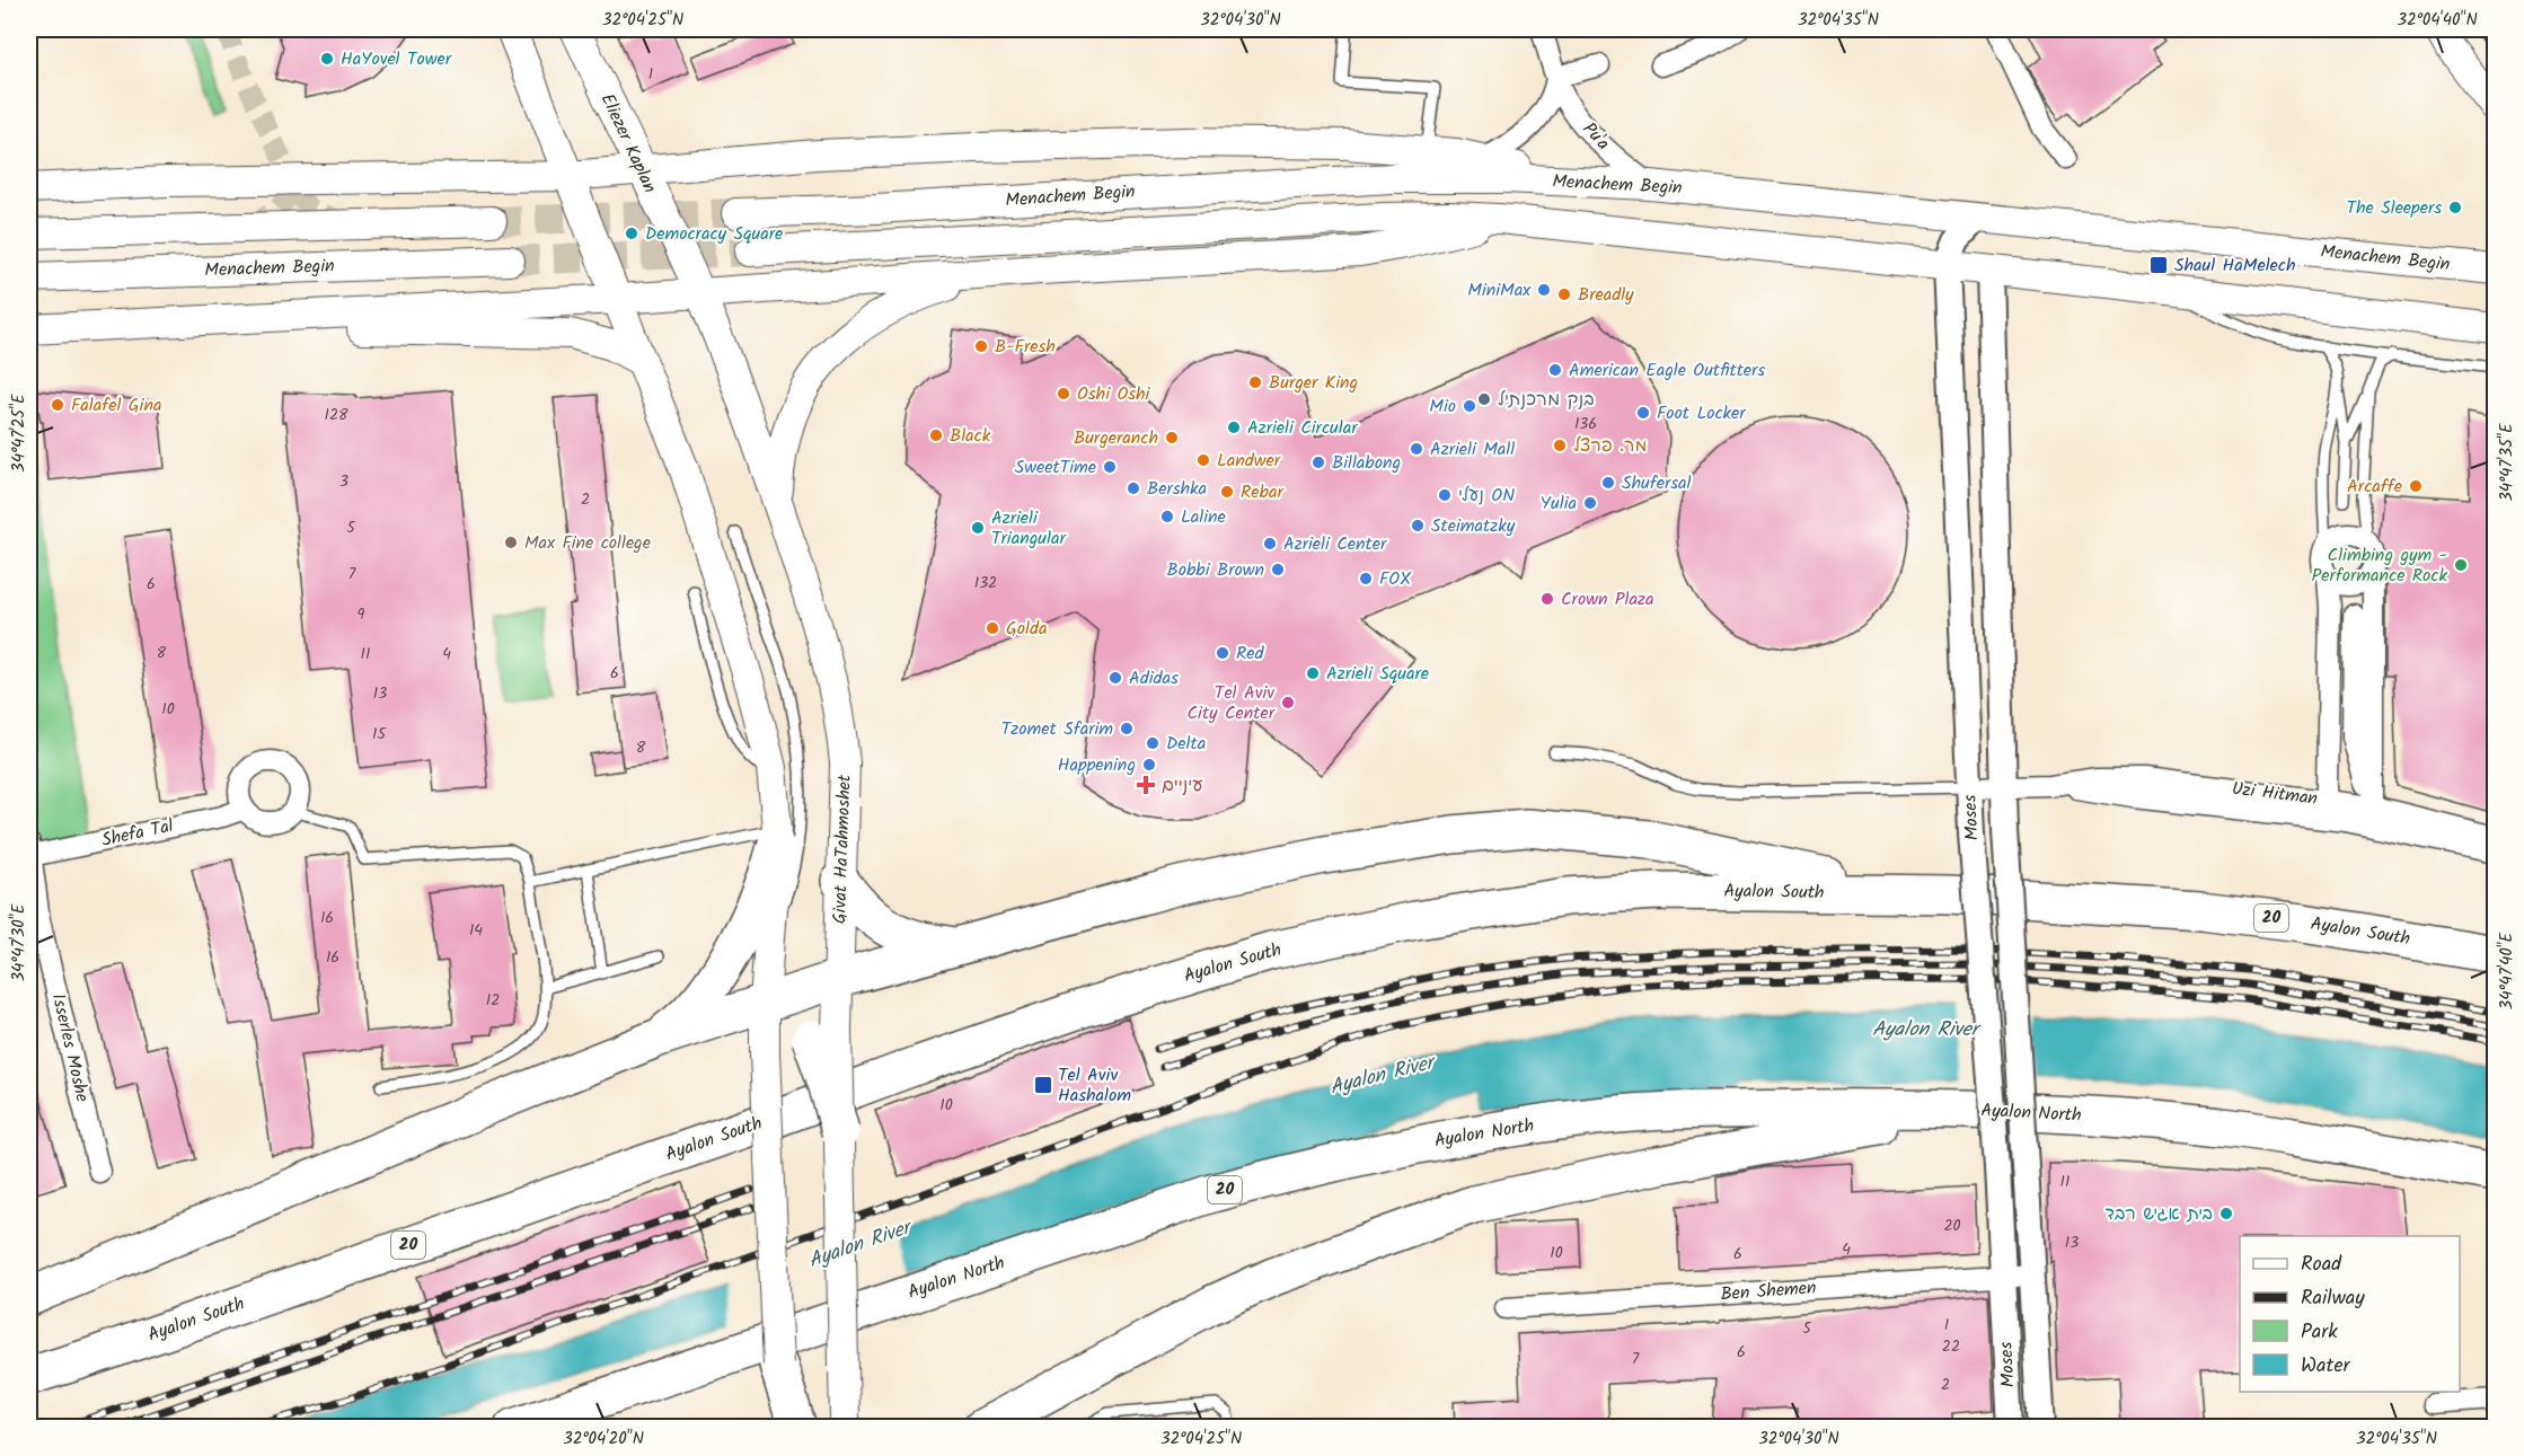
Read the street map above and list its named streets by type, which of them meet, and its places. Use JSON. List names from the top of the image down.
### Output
{
  "streets": {
    "highway": ["Ayalon South", "20", "Ayalon North"],
    "main road": ["Eliezer Kaplan", "Menachem Begin", "Givat HaTahmoshet"],
    "street": [
      "Pu'a",
      "Uzi Hitman",
      "Moses",
      "Shefa Tal",
      "Isserles Moshe",
      "Ben Shemen"
    ]
  },
  "crossings": [
    ["Pu'a", "Menachem Begin"],
    ["Eliezer Kaplan", "Givat HaTahmoshet"],
    ["Menachem Begin", "Moses"],
    ["Uzi Hitman", "Moses"],
    ["Moses", "Ben Shemen"],
    ["Shefa Tal", "Isserles Moshe"]
  ],
  "water": ["Ayalon River"],
  "places": {
    "other": [
      "HaYovel Tower",
      "The Sleepers",
      "Democracy Square",
      "MiniMax",
      "Breadly",
      "B-Fresh",
      "American Eagle Outfitters",
      "Burger King",
      "Oshi Oshi",
      "בנק מרכנתיל",
      "Falafel Gina",
      "Mio",
      "Foot Locker",
      "Azrieli Circular",
      "Black",
      "Burgeranch",
      "מר. פרצל",
      "Azrieli Mall",
      "Landwer",
      "Billabong",
      "SweetTime",
      "Shufersal",
      "Arcaffe",
      "Bershka",
      "Rebar",
      "נעלי ON",
      "Yulia",
      "Laline",
      "Steimatzky",
      "Azrieli Triangular",
      "Max Fine college",
      "Azrieli Center",
      "Climbing gym - Performance Rock",
      "Bobbi Brown",
      "FOX",
      "Crown Plaza",
      "Golda",
      "Red",
      "Azrieli Square",
      "Adidas",
      "Tel Aviv City Center",
      "Tzomet Sfarim",
      "Delta",
      "Happening",
      "בית אגיש רבד"
    ],
    "transit": ["Shaul HaMelech", "Tel Aviv Hashalom"],
    "health": ["עיניים"]
  },
  "house_numbers": [
    "1",
    "128",
    "136",
    "3",
    "2",
    "5",
    "7",
    "132",
    "6",
    "9",
    "8",
    "11",
    "4",
    "6",
    "13",
    "10",
    "15",
    "8",
    "16",
    "14",
    "16",
    "12",
    "10",
    "11",
    "20",
    "13",
    "4",
    "10",
    "6",
    "1",
    "5",
    "22",
    "6",
    "7",
    "2"
  ],
  "legend": [
    "Road",
    "Railway",
    "Park",
    "Water"
  ],
  "coordinates": [
    "32°04'25\"N",
    "32°04'30\"N",
    "32°04'35\"N",
    "32°04'40\"N",
    "34°47'25\"E",
    "34°47'35\"E",
    "34°47'30\"E",
    "34°47'40\"E",
    "32°04'20\"N"
  ]
}
